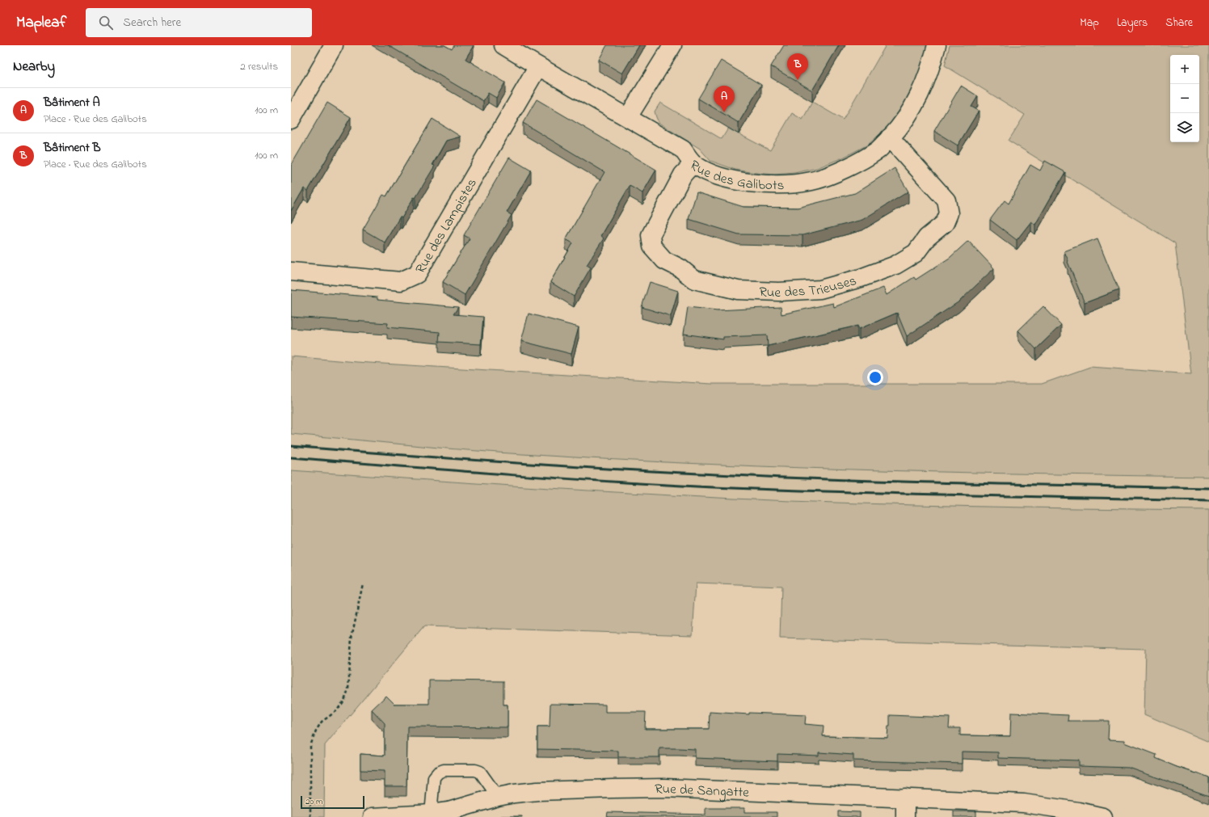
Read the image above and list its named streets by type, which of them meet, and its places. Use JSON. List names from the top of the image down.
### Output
{
  "streets": {
    "street": [
      "Rue des Galibots",
      "Rue des Lampistes",
      "Rue des Trieuses",
      "Rue de Sangatte"
    ]
  },
  "crossings": [
    ["Rue des Galibots", "Rue des Lampistes"],
    ["Rue des Galibots", "Rue des Trieuses"]
  ],
  "scale_bar": "20 m",
  "page": {
    "header": "Mapleaf",
    "search": "Search here",
    "nav": ["Map", "Layers", "Share"],
    "heading": ["Nearby", "2 results"],
    "pins": ["B", "A"],
    "map_buttons": ["+", "−"],
    "list": [
      {
        "mark": "A",
        "name": "Bâtiment A",
        "note": "Place · Rue des Galibots",
        "value": "100 m"
      },
      {
        "mark": "B",
        "name": "Bâtiment B",
        "note": "Place · Rue des Galibots",
        "value": "100 m"
      }
    ],
    "scale": "20 m"
  }
}
